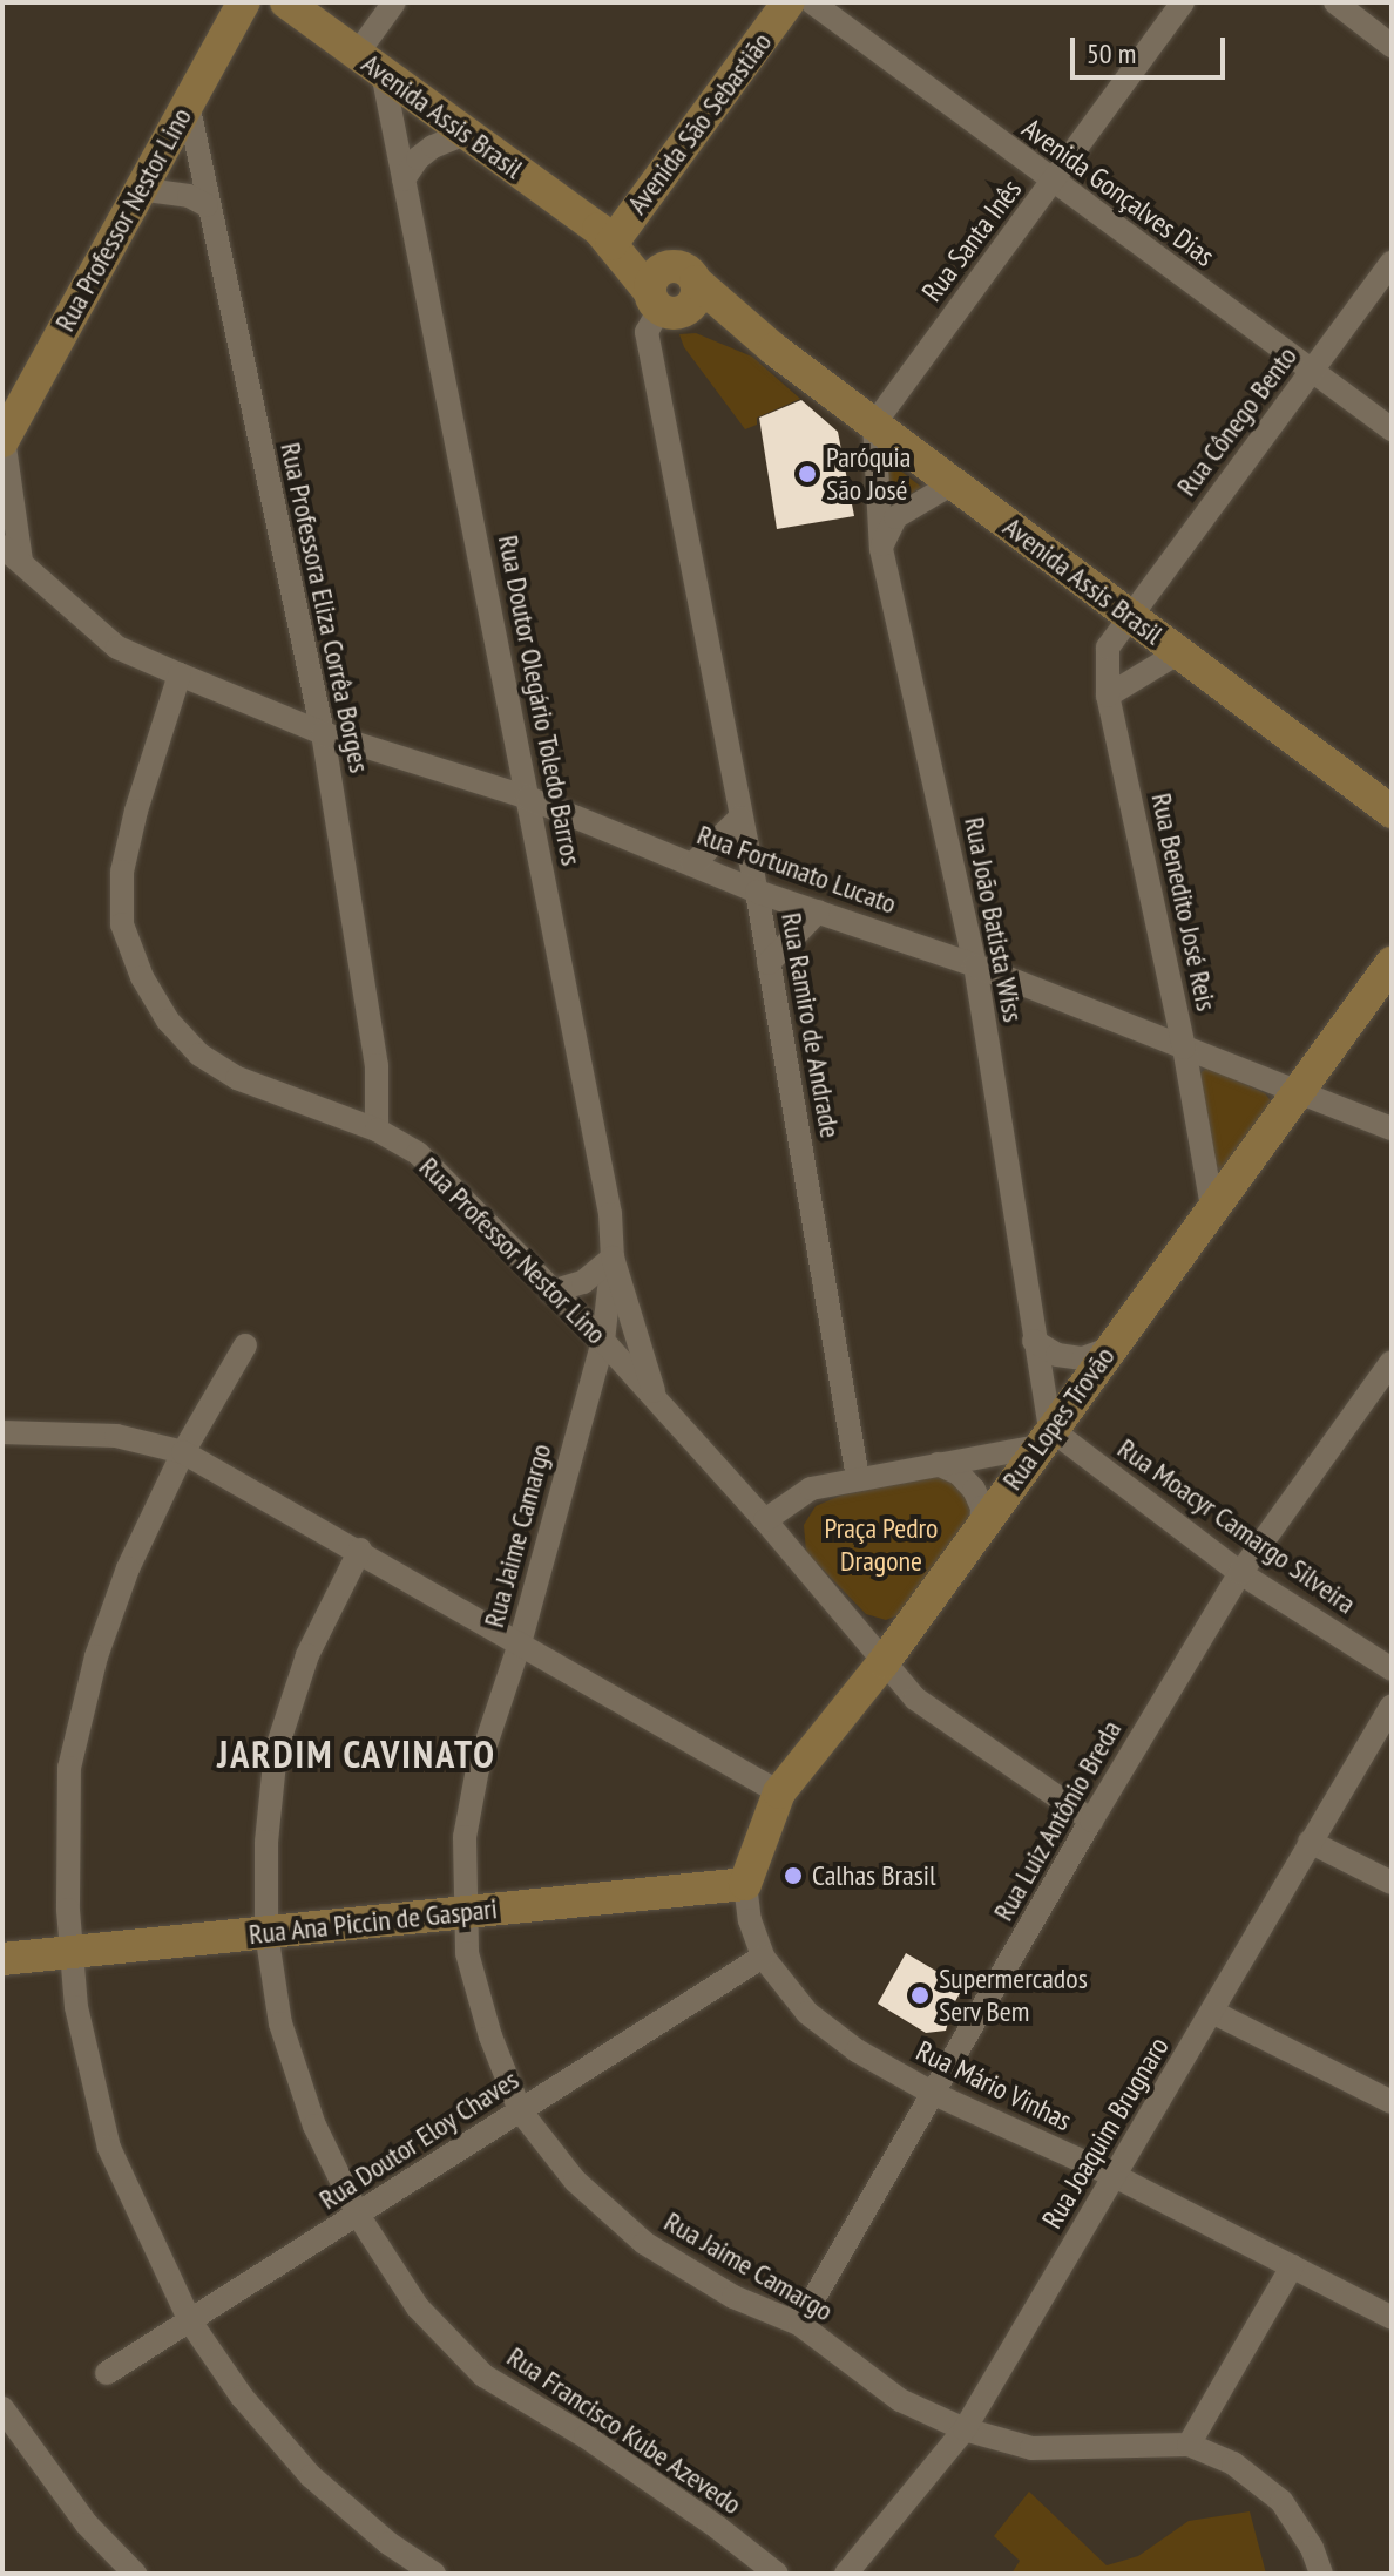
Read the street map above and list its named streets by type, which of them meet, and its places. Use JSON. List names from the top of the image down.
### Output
{
  "streets": {
    "main road": [
      "Avenida Assis Brasil",
      "Avenida São Sebastião",
      "Rua Professor Nestor Lino",
      "Rua Lopes Trovão",
      "Rua Ana Piccin de Gaspari"
    ],
    "street": [
      "Avenida Gonçalves Dias",
      "Rua Santa Inês",
      "Rua Cônego Bento",
      "Rua Professora Eliza Corrêa Borges",
      "Rua Doutor Olegário Toledo Barros",
      "Rua Fortunato Lucato",
      "Rua Benedito José Reis",
      "Rua João Batista Wiss",
      "Rua Ramiro de Andrade",
      "Rua Moacyr Camargo Silveira",
      "Rua Jaime Camargo",
      "Rua Luiz Antônio Breda",
      "Rua Mário Vinhas",
      "Rua Joaquim Brugnaro",
      "Rua Doutor Eloy Chaves",
      "Rua Francisco Kube Azevedo"
    ]
  },
  "crossings": [
    ["Avenida Assis Brasil", "Avenida São Sebastião"],
    ["Avenida Assis Brasil", "Rua Santa Inês"],
    ["Avenida Assis Brasil", "Rua Cônego Bento"],
    ["Avenida Assis Brasil", "Rua Doutor Olegário Toledo Barros"],
    ["Avenida Assis Brasil", "Rua Benedito José Reis"],
    ["Avenida Assis Brasil", "Rua João Batista Wiss"],
    ["Avenida Assis Brasil", "Rua Ramiro de Andrade"],
    ["Avenida Gonçalves Dias", "Rua Santa Inês"],
    ["Avenida Gonçalves Dias", "Rua Cônego Bento"],
    ["Rua Professor Nestor Lino", "Rua Professora Eliza Corrêa Borges"],
    ["Rua Professor Nestor Lino", "Rua Doutor Olegário Toledo Barros"],
    ["Rua Professor Nestor Lino", "Rua Fortunato Lucato"],
    ["Rua Professor Nestor Lino", "Rua Lopes Trovão"],
    ["Rua Professor Nestor Lino", "Rua Jaime Camargo"],
    ["Rua Professor Nestor Lino", "Rua Luiz Antônio Breda"],
    ["Rua Santa Inês", "Rua João Batista Wiss"],
    ["Rua Cônego Bento", "Rua Benedito José Reis"],
    ["Rua Professora Eliza Corrêa Borges", "Rua Fortunato Lucato"],
    ["Rua Doutor Olegário Toledo Barros", "Rua Fortunato Lucato"],
    ["Rua Doutor Olegário Toledo Barros", "Rua Jaime Camargo"],
    ["Rua Fortunato Lucato", "Rua Benedito José Reis"],
    ["Rua Fortunato Lucato", "Rua João Batista Wiss"],
    ["Rua Fortunato Lucato", "Rua Ramiro de Andrade"],
    ["Rua Fortunato Lucato", "Rua Lopes Trovão"],
    ["Rua Benedito José Reis", "Rua Lopes Trovão"],
    ["Rua João Batista Wiss", "Rua Lopes Trovão"],
    ["Rua João Batista Wiss", "Rua Moacyr Camargo Silveira"],
    ["Rua Lopes Trovão", "Rua Moacyr Camargo Silveira"],
    ["Rua Lopes Trovão", "Rua Ana Piccin de Gaspari"],
    ["Rua Lopes Trovão", "Rua Mário Vinhas"],
    ["Rua Moacyr Camargo Silveira", "Rua Luiz Antônio Breda"],
    ["Rua Jaime Camargo", "Rua Luiz Antônio Breda"],
    ["Rua Jaime Camargo", "Rua Ana Piccin de Gaspari"],
    ["Rua Jaime Camargo", "Rua Joaquim Brugnaro"],
    ["Rua Jaime Camargo", "Rua Doutor Eloy Chaves"],
    ["Rua Luiz Antônio Breda", "Rua Mário Vinhas"],
    ["Rua Ana Piccin de Gaspari", "Rua Mário Vinhas"],
    ["Rua Ana Piccin de Gaspari", "Rua Francisco Kube Azevedo"],
    ["Rua Mário Vinhas", "Rua Joaquim Brugnaro"],
    ["Rua Mário Vinhas", "Rua Doutor Eloy Chaves"],
    ["Rua Doutor Eloy Chaves", "Rua Francisco Kube Azevedo"]
  ],
  "districts": ["JARDIM CAVINATO"],
  "parks": ["Praça Pedro Dragone"],
  "places": ["Paróquia São José", "Calhas Brasil", "Supermercados Serv Bem"],
  "scale_bar": "50 m"
}
